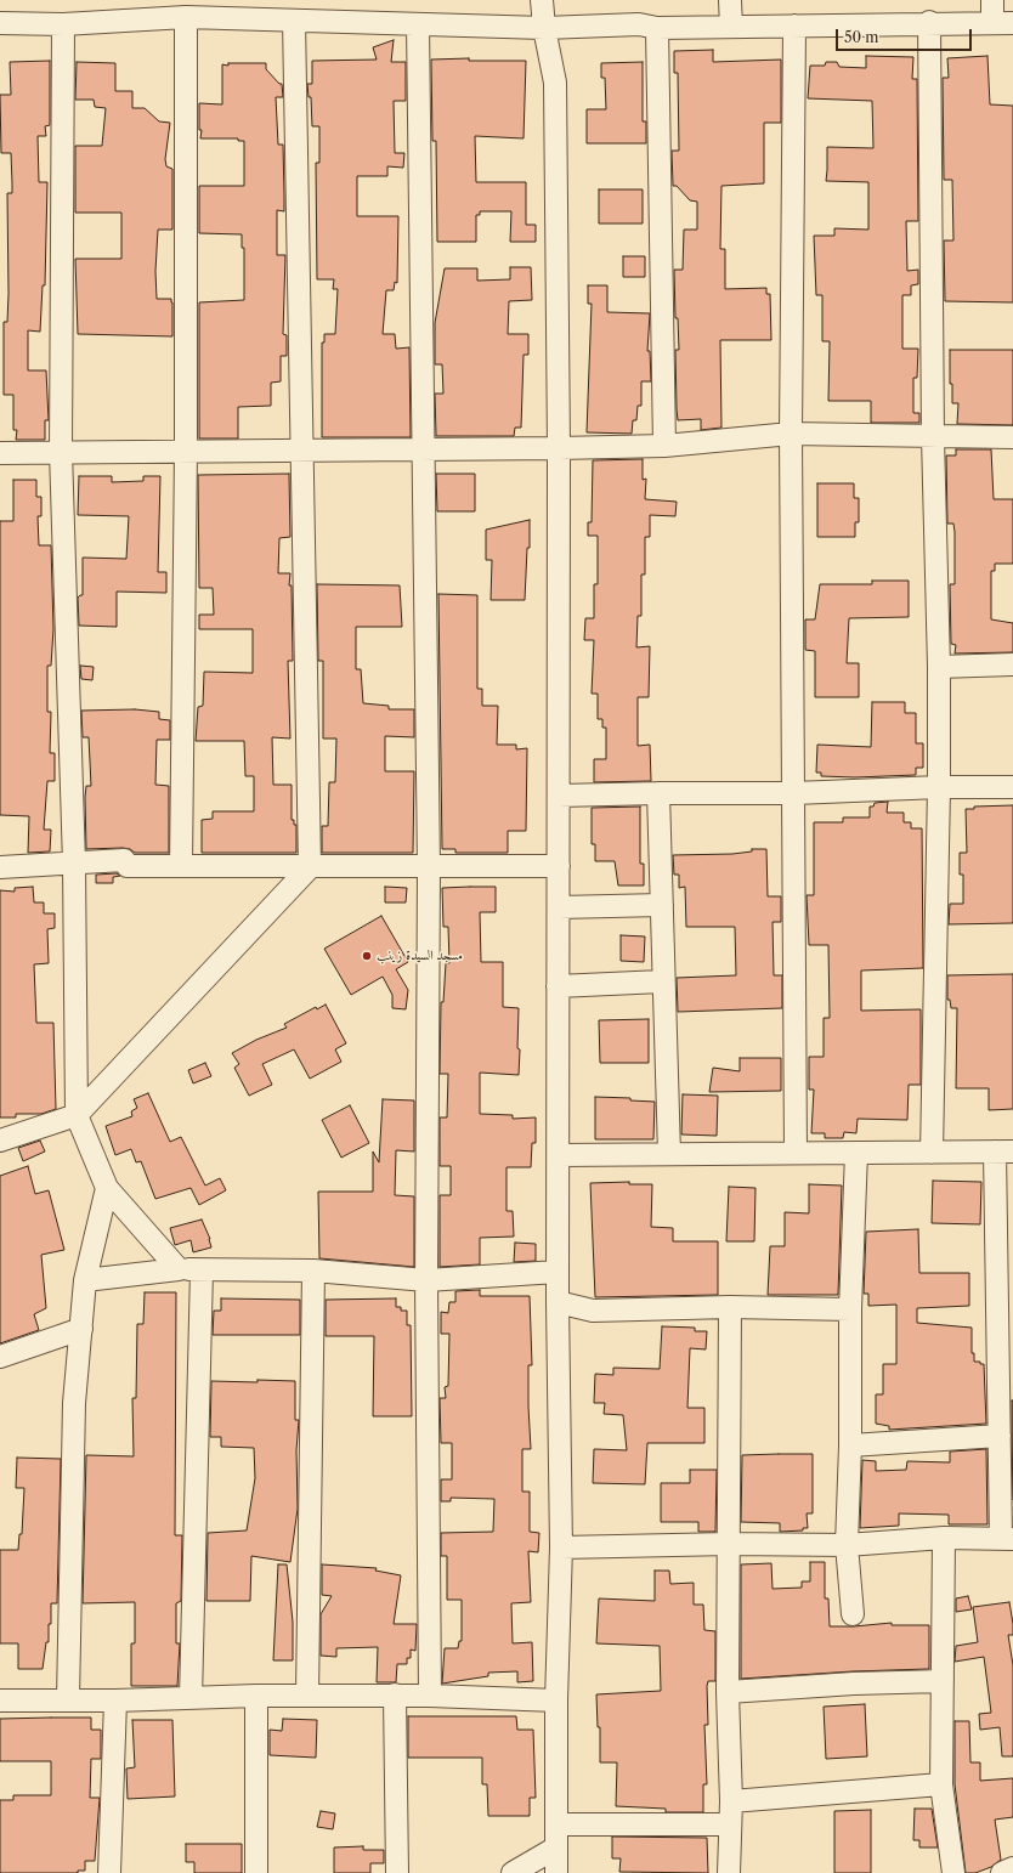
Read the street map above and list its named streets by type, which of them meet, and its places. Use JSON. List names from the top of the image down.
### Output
{
  "places": ["مسجد السيدة زينب"],
  "scale_bar": "50 m"
}
